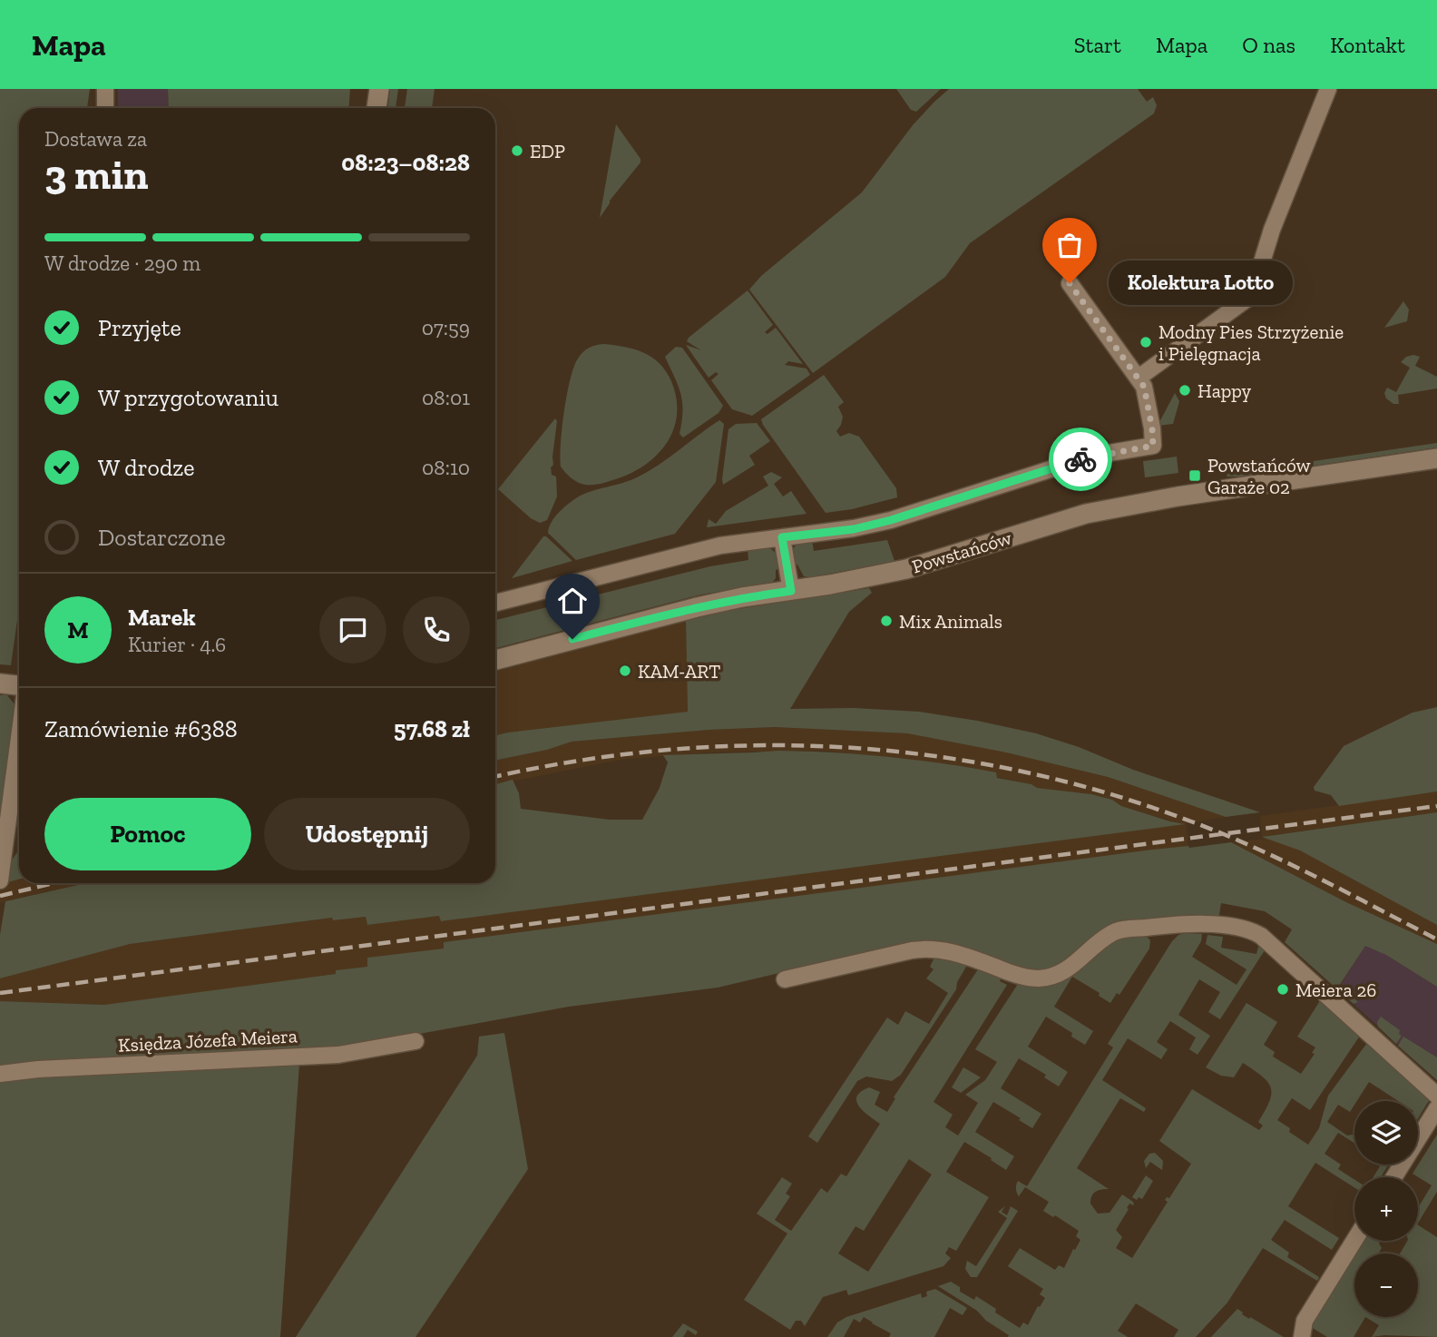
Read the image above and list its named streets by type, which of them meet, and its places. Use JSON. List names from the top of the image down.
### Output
{
  "streets": {
    "street": ["Powstańców", "Księdza Józefa Meiera"]
  },
  "places": {
    "other": [
      "EDP",
      "Kolektura Lotto",
      "Modny Pies Strzyżenie i Pielęgnacja",
      "Happy",
      "Mix Animals",
      "KAM-ART",
      "Meiera 26"
    ],
    "transit": ["Powstańców Garaże 02"]
  },
  "page": {
    "header": "Mapa",
    "nav": [
      "Start",
      "Mapa",
      "O nas",
      "Kontakt"
    ],
    "heading": ["3 min", "Dostawa za", "08:23–08:28"],
    "panel": [
      "Marek",
      "Kurier · 4.6",
      "Zamówienie #6388",
      "57.68 zł"
    ],
    "bar": "W drodze · 290 m",
    "bubble": "Kolektura Lotto",
    "list": [
      ["Przyjęte", "07:59"],
      ["W przygotowaniu", "08:01"],
      ["W drodze", "08:10"],
      "Dostarczone"
    ],
    "round": "M",
    "buttons": ["Pomoc", "Udostępnij"],
    "map_buttons": ["+", "−"]
  }
}
